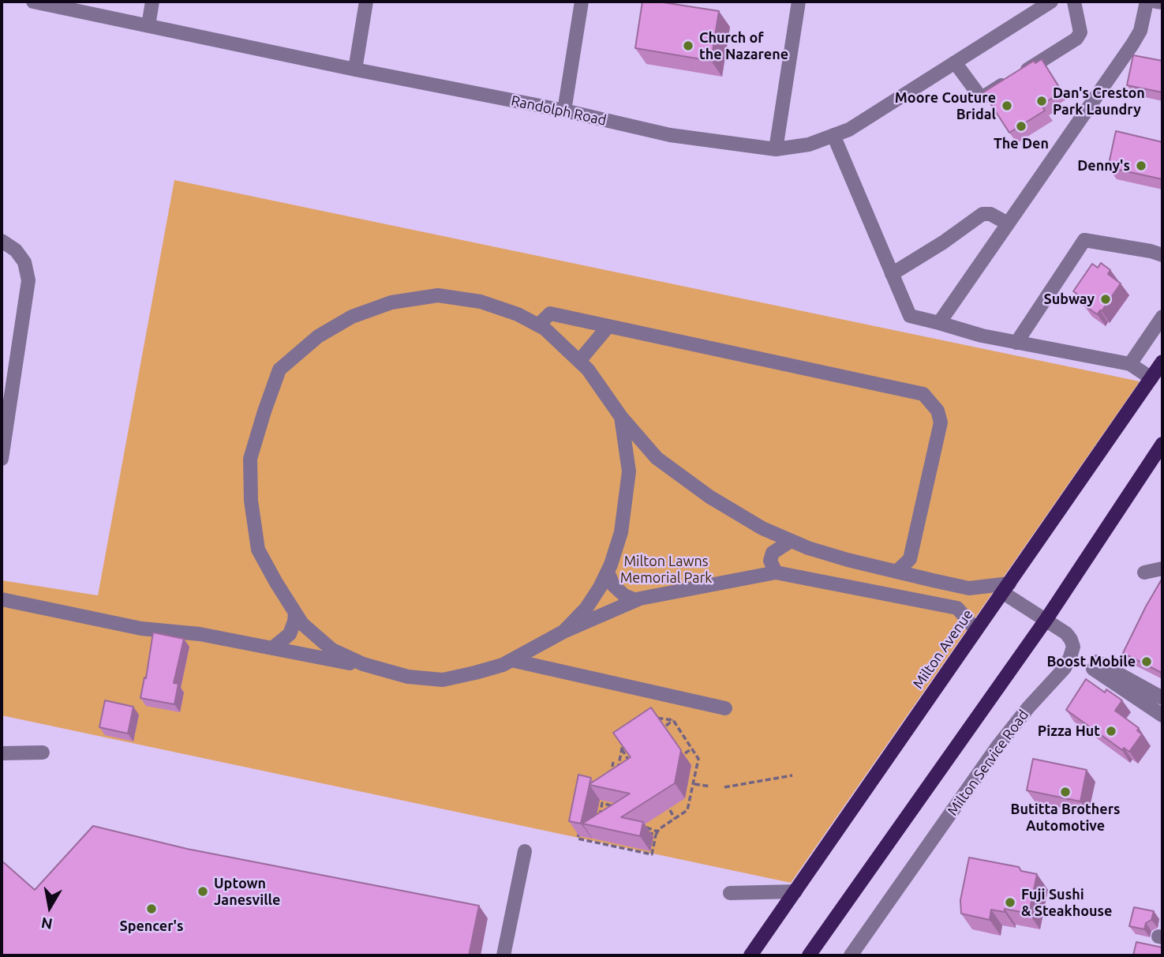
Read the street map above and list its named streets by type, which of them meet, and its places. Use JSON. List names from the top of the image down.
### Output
{
  "streets": {
    "main road": ["Milton Avenue"],
    "street": ["Randolph Road", "Milton Service Road"]
  },
  "crossings": [
    ["Milton Avenue", "Milton Service Road"]
  ],
  "parks": ["Milton Lawns Memorial Park"],
  "places": [
    "Church of the Nazarene",
    "Dan's Creston Park Laundry",
    "Moore Couture Bridal",
    "The Den",
    "Denny's",
    "Subway",
    "Boost Mobile",
    "Pizza Hut",
    "Butitta Brothers Automotive",
    "Uptown Janesville",
    "Fuji Sushi & Steakhouse",
    "Spencer's"
  ],
  "north": "bottom"
}
